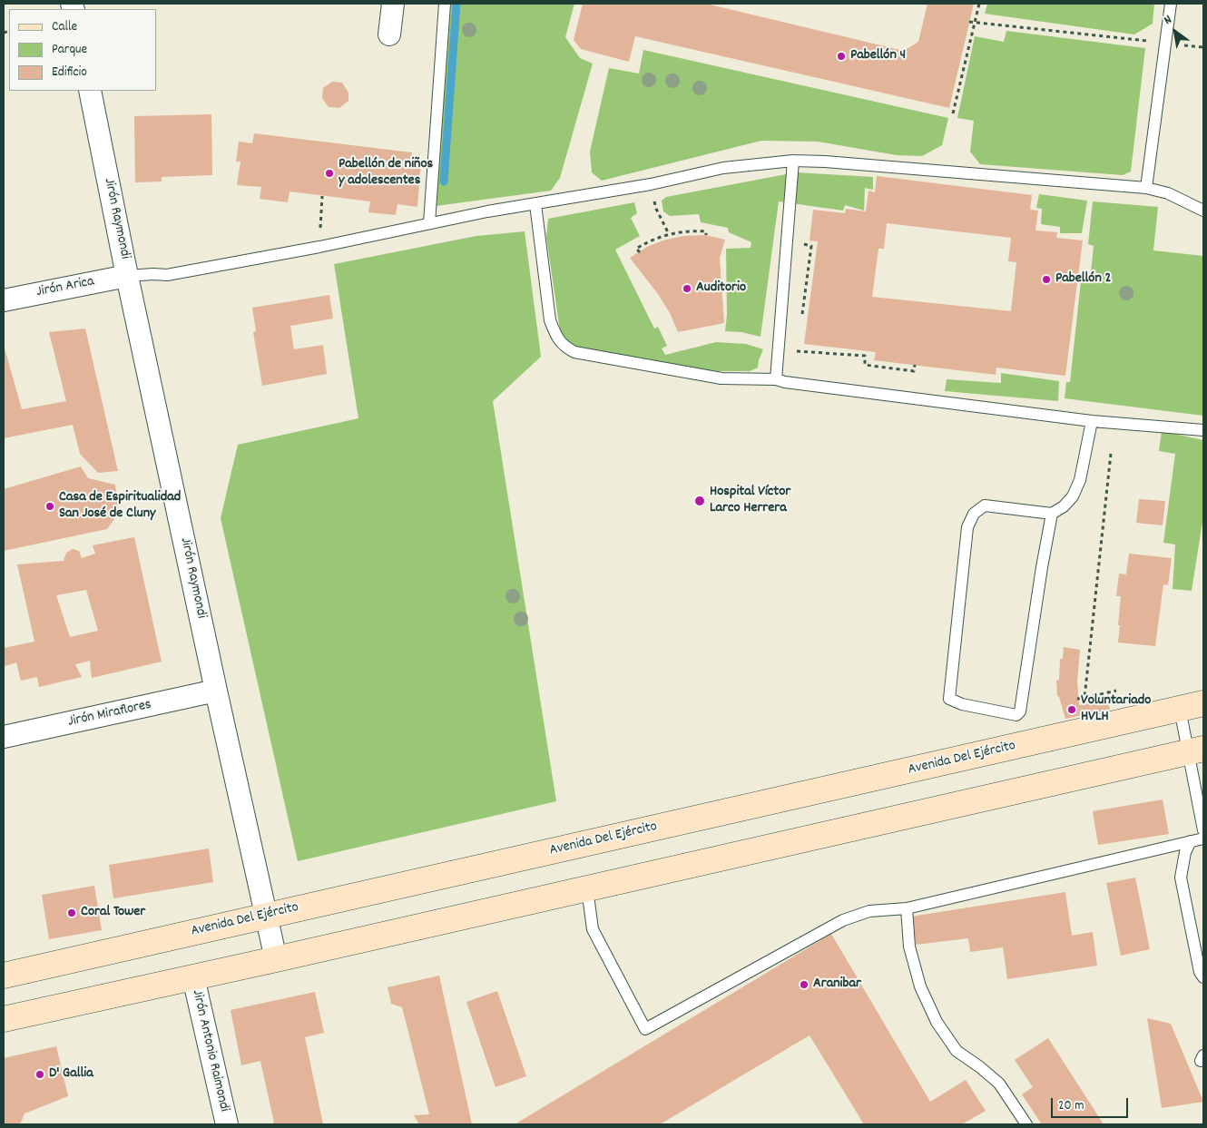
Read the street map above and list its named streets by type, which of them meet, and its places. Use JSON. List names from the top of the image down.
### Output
{
  "streets": {
    "main road": ["Avenida Del Ejército"],
    "street": [
      "Jirón Raymondi",
      "Jirón Arica",
      "Jirón Miraflores",
      "Jirón Antonio Raimondi"
    ]
  },
  "crossings": [
    ["Jirón Raymondi", "Jirón Arica"],
    ["Jirón Raymondi", "Jirón Miraflores"],
    ["Jirón Raymondi", "Avenida Del Ejército"]
  ],
  "places": [
    "Pabellón 4",
    "Pabellón de niños y adolescentes",
    "Pabellón 2",
    "Auditorio",
    "Hospital Víctor Larco Herrera",
    "Casa de Espiritualidad San José de Cluny",
    "Voluntariado HVLH",
    "Coral Tower",
    "Aranibar",
    "D' Gallia"
  ],
  "legend": ["Calle", "Parque", "Edificio"],
  "scale_bar": "20 m",
  "north": "top left"
}
